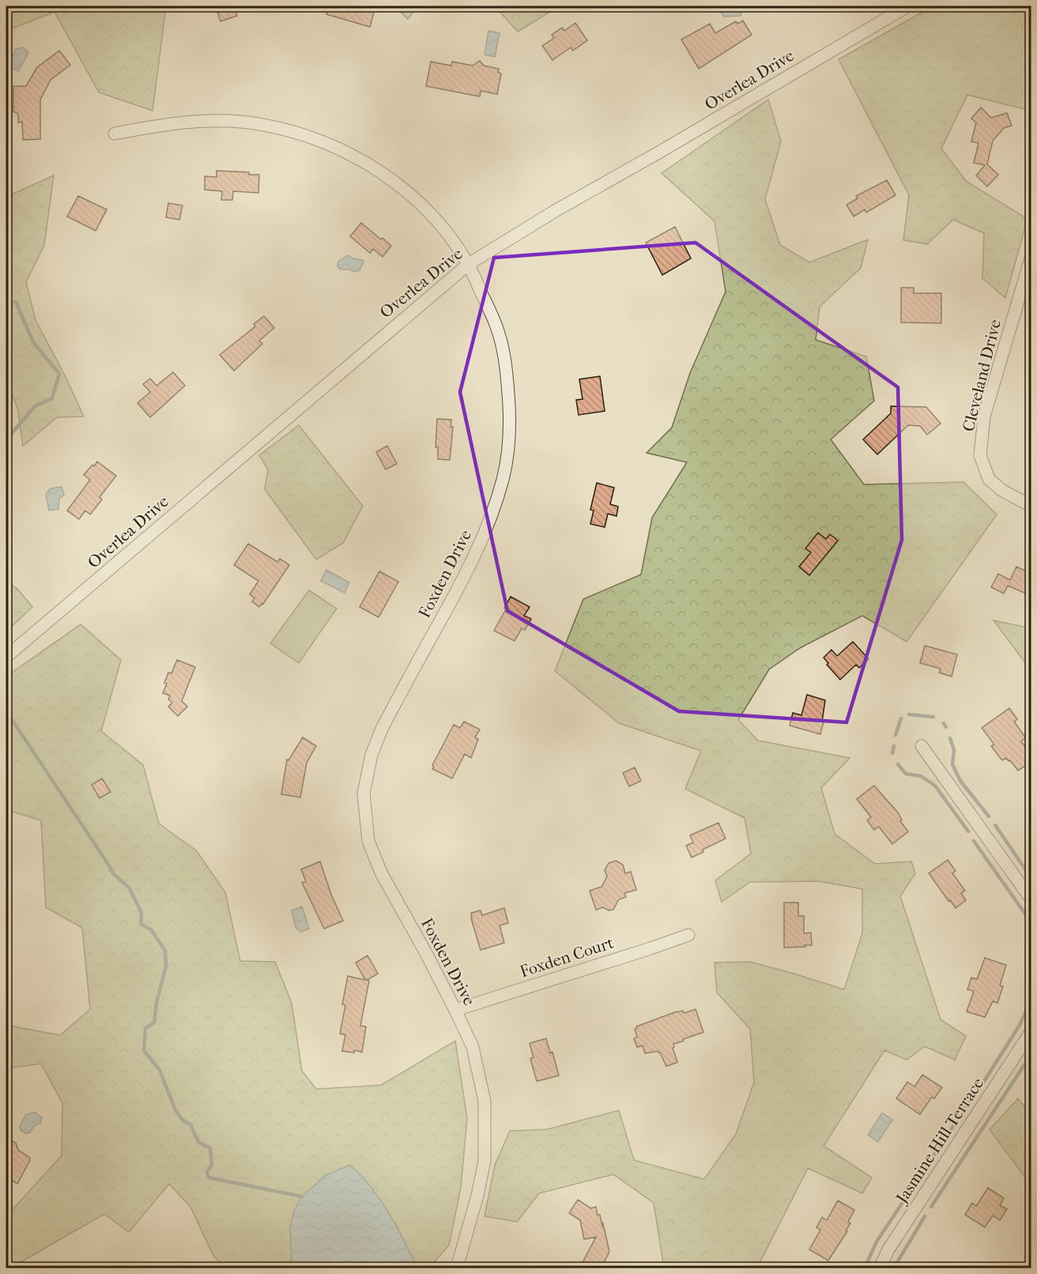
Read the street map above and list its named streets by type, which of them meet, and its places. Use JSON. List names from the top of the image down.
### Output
{
  "streets": {
    "street": [
      "Overlea Drive",
      "Cleveland Drive",
      "Foxden Drive",
      "Foxden Court",
      "Jasmine Hill Terrace"
    ]
  },
  "crossings": [
    ["Overlea Drive", "Foxden Drive"],
    ["Foxden Drive", "Foxden Court"]
  ]
}
